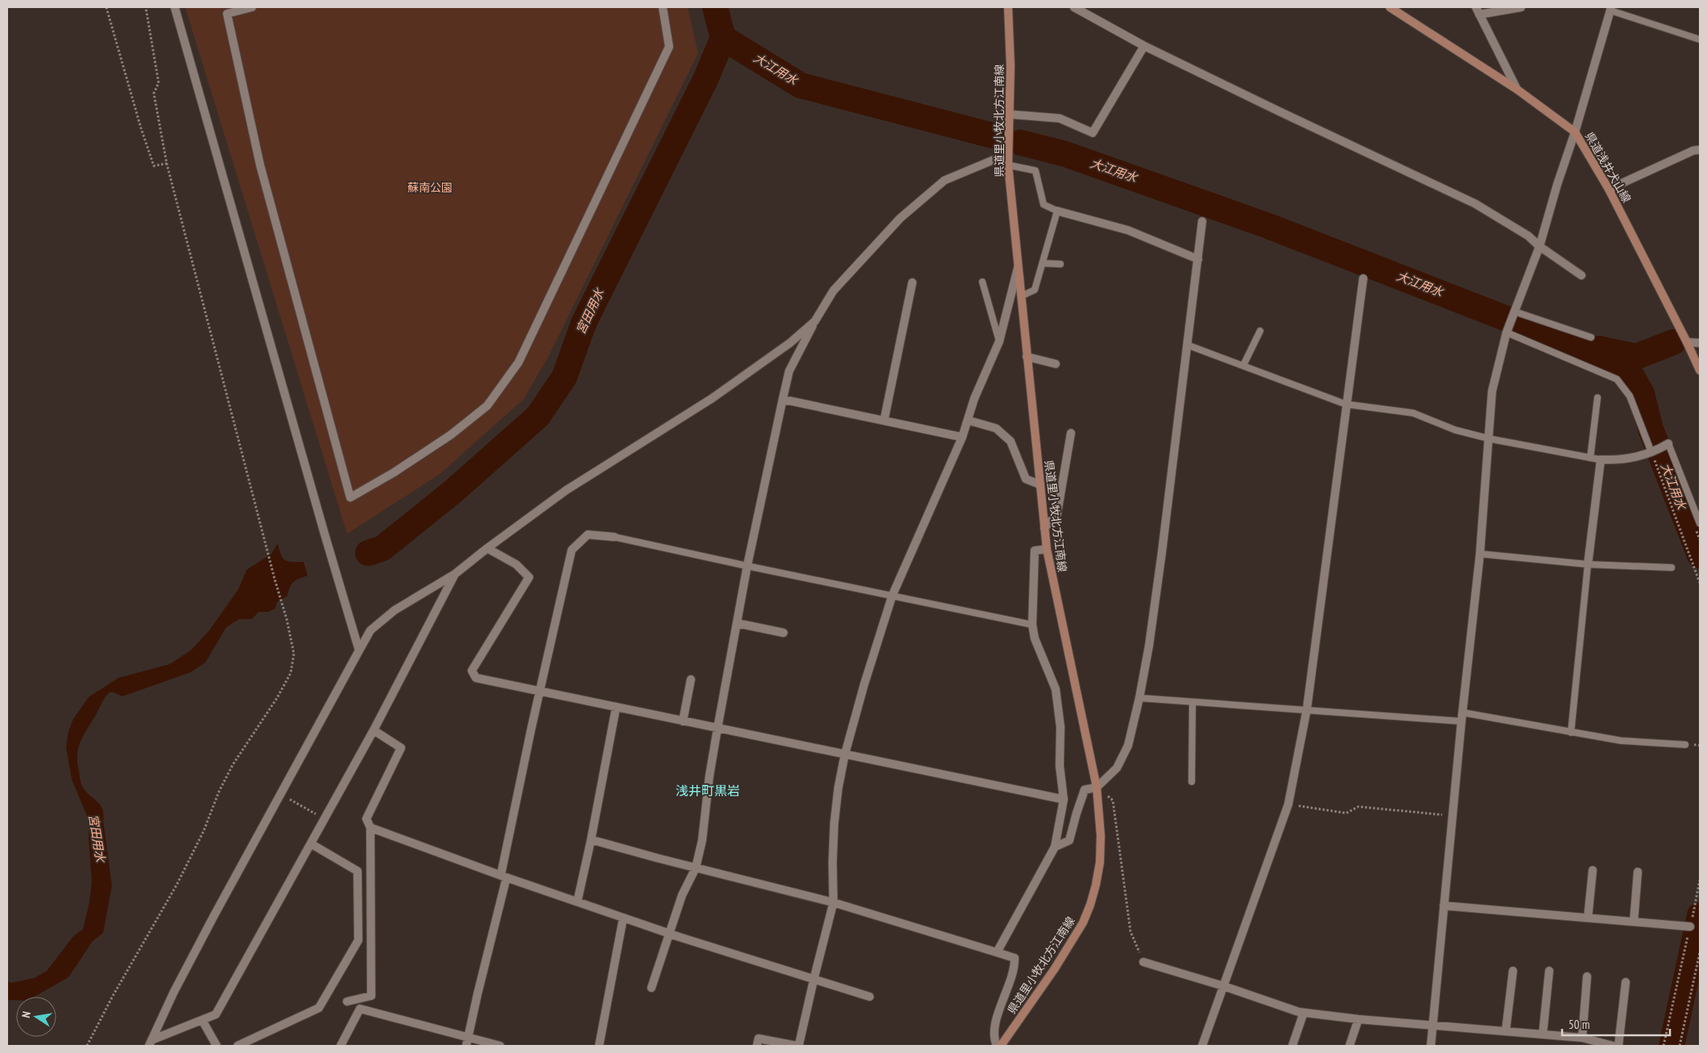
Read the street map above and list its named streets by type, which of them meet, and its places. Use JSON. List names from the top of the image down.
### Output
{
  "streets": {
    "main road": ["県道里小牧北方江南線", "県道浅井犬山線"]
  },
  "districts": ["浅井町黒岩"],
  "water": ["大江用水", "宮田用水"],
  "parks": ["蘇南公園"],
  "scale_bar": "50 m",
  "north": "left"
}
